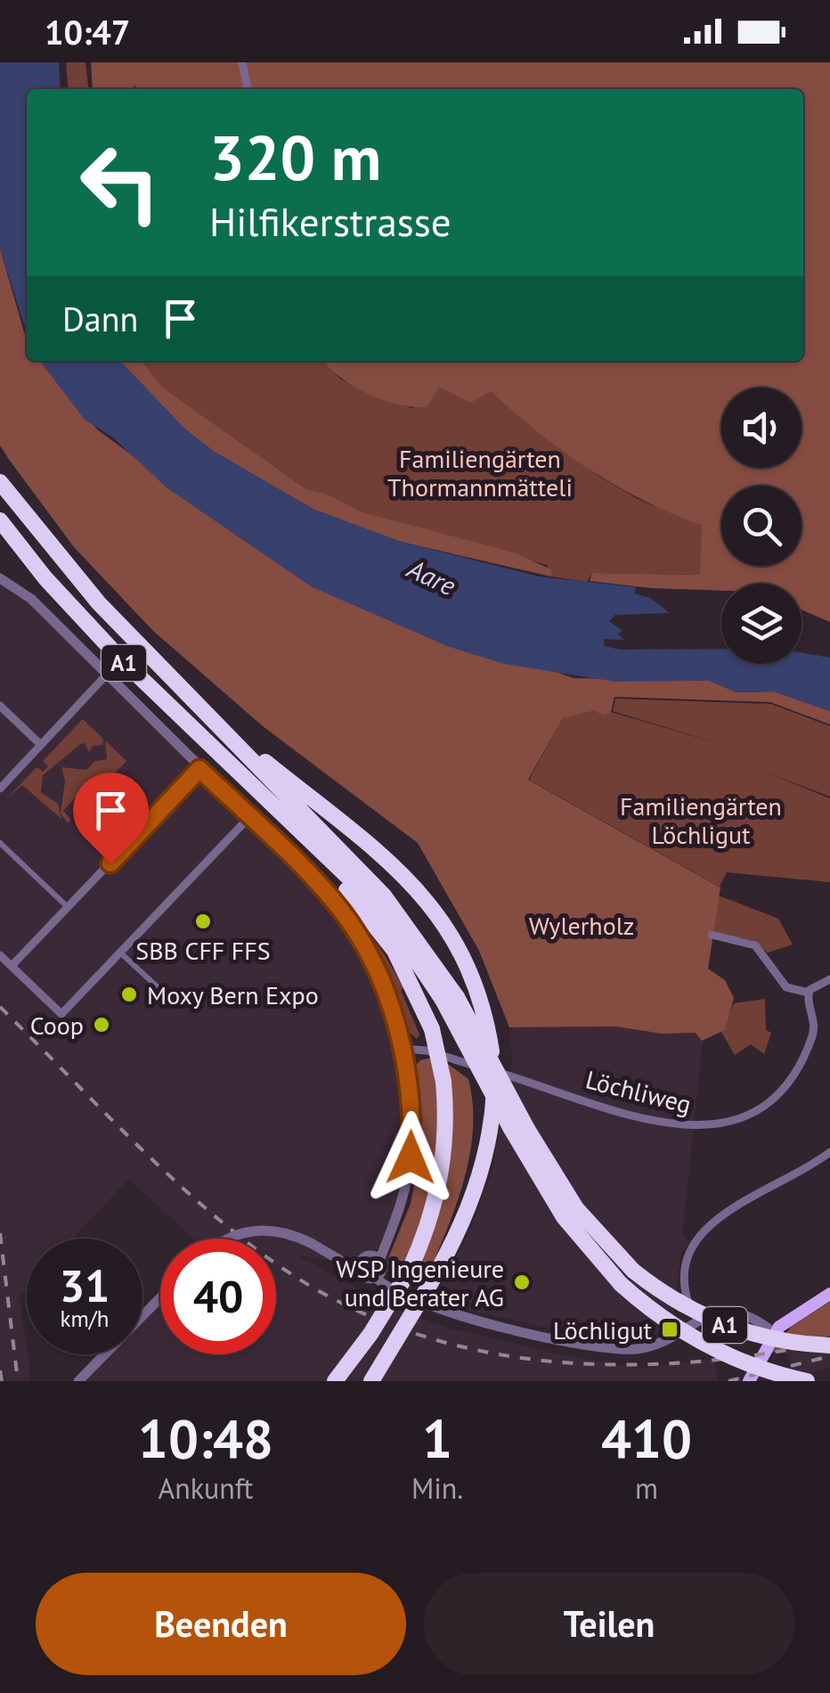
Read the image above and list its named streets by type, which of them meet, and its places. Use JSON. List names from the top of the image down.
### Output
{
  "streets": {
    "highway": ["A1"],
    "street": ["Löchliweg"]
  },
  "water": ["Aare"],
  "parks": ["Familiengärten Thormannmätteli", "Familiengärten Löchligut", "Wylerholz"],
  "places": {
    "other": [
      "SBB CFF FFS",
      "Moxy Bern Expo",
      "Coop",
      "WSP Ingenieure und Berater AG"
    ],
    "transit": ["Löchligut"]
  },
  "page": {
    "status": "10:47",
    "turn": ["320 m", "Hilfikerstrasse"],
    "then": "Dann",
    "speed": "31 km/h",
    "limit": "40",
    "eta": [
      "10:48",
      "Ankunft",
      "1",
      "Min.",
      "410",
      "m"
    ],
    "buttons": ["Beenden", "Teilen"]
  }
}
